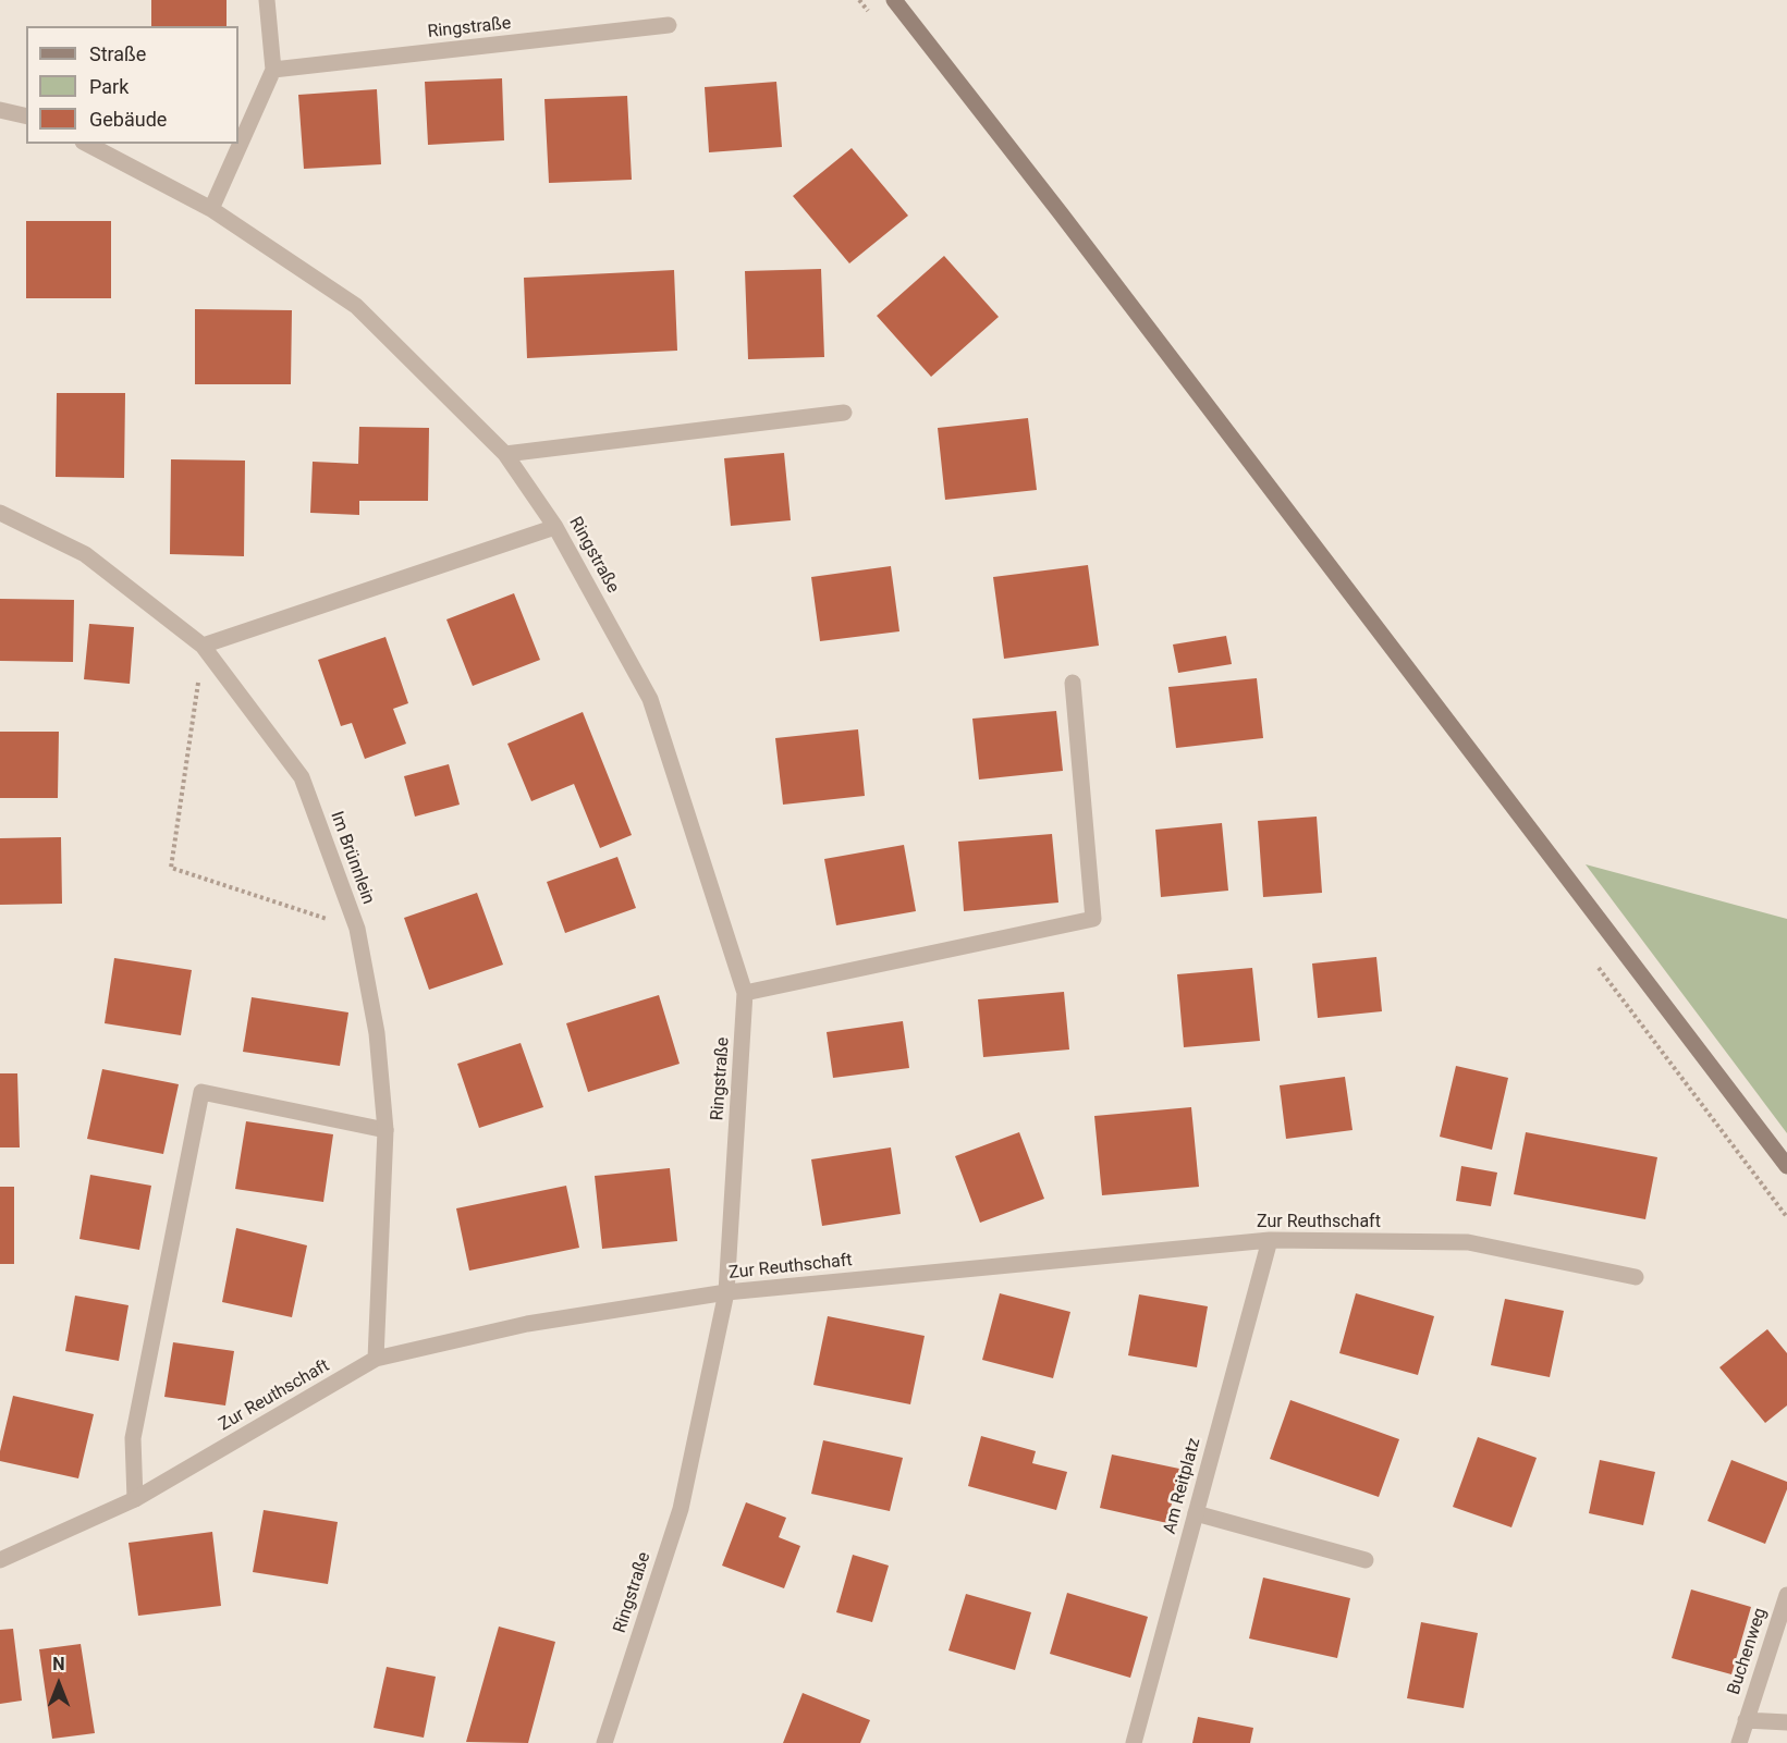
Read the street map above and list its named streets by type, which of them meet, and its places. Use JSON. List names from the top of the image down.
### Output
{
  "streets": {
    "street": [
      "Ringstraße",
      "Im Brünnlein",
      "Zur Reuthschaft",
      "Am Reitplatz",
      "Buchenweg"
    ]
  },
  "crossings": [
    ["Ringstraße", "Zur Reuthschaft"],
    ["Im Brünnlein", "Zur Reuthschaft"],
    ["Zur Reuthschaft", "Am Reitplatz"]
  ],
  "legend": ["Straße", "Park", "Gebäude"],
  "north": "top"
}
